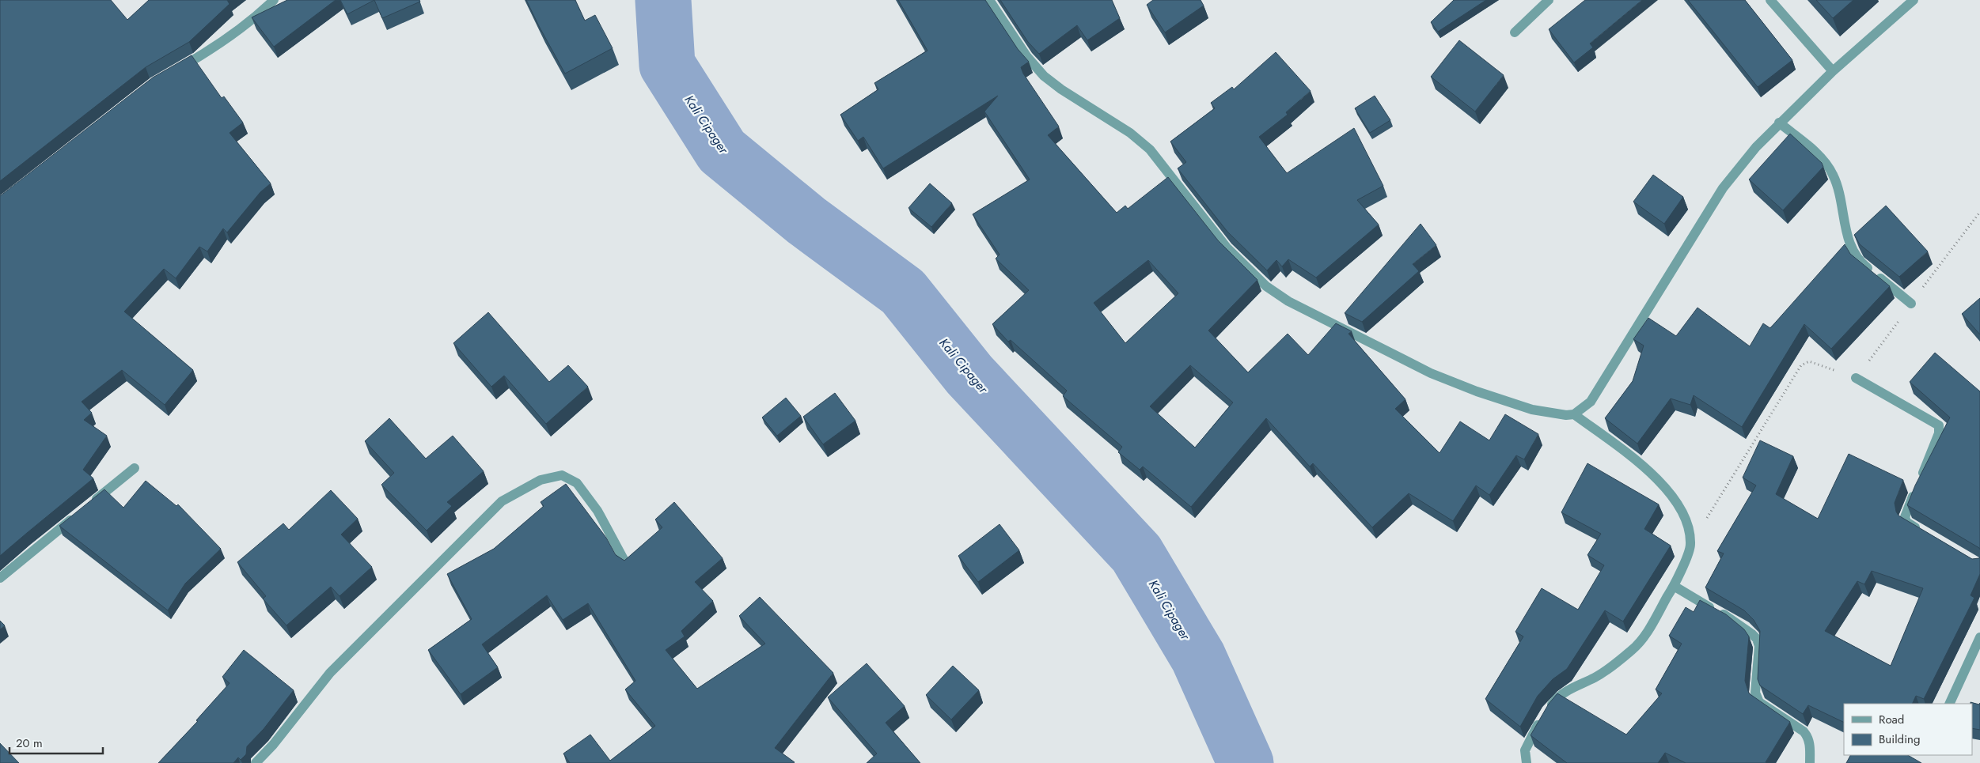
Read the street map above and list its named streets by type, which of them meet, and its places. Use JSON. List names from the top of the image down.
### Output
{
  "water": ["Kali Cipager"],
  "legend": ["Road", "Building"],
  "scale_bar": "20 m"
}
